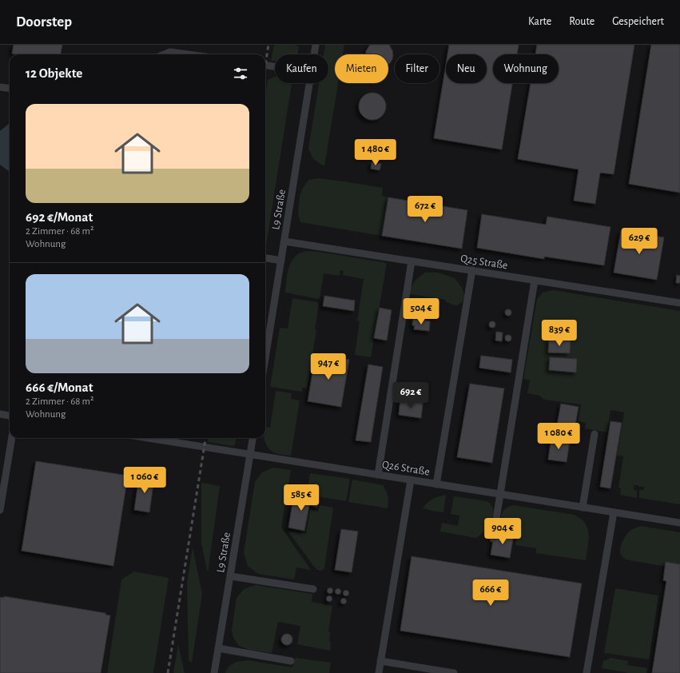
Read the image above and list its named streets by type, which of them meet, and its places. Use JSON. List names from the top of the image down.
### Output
{
  "streets": {
    "lane": ["L9 Straße", "Q25 Straße", "Q26 Straße"]
  },
  "crossings": [
    ["L9 Straße", "Q25 Straße"],
    ["L9 Straße", "Q26 Straße"]
  ],
  "page": {
    "header": "Doorstep",
    "nav": ["Karte", "Route", "Gespeichert"],
    "chip": [
      "Kaufen",
      "Mieten",
      "Filter",
      "Neu",
      "Wohnung"
    ],
    "heading": "12 Objekte",
    "list": [
      {
        "name": "692 €/Monat",
        "note": "2 Zimmer · 68 m² · Wohnung"
      },
      {
        "name": "666 €/Monat",
        "note": "2 Zimmer · 68 m² · Wohnung"
      }
    ],
    "price": [
      "1 480 €",
      "672 €",
      "629 €",
      "504 €",
      "839 €",
      "947 €",
      "692 €",
      "1 080 €",
      "1 060 €",
      "585 €",
      "904 €",
      "666 €"
    ]
  }
}
